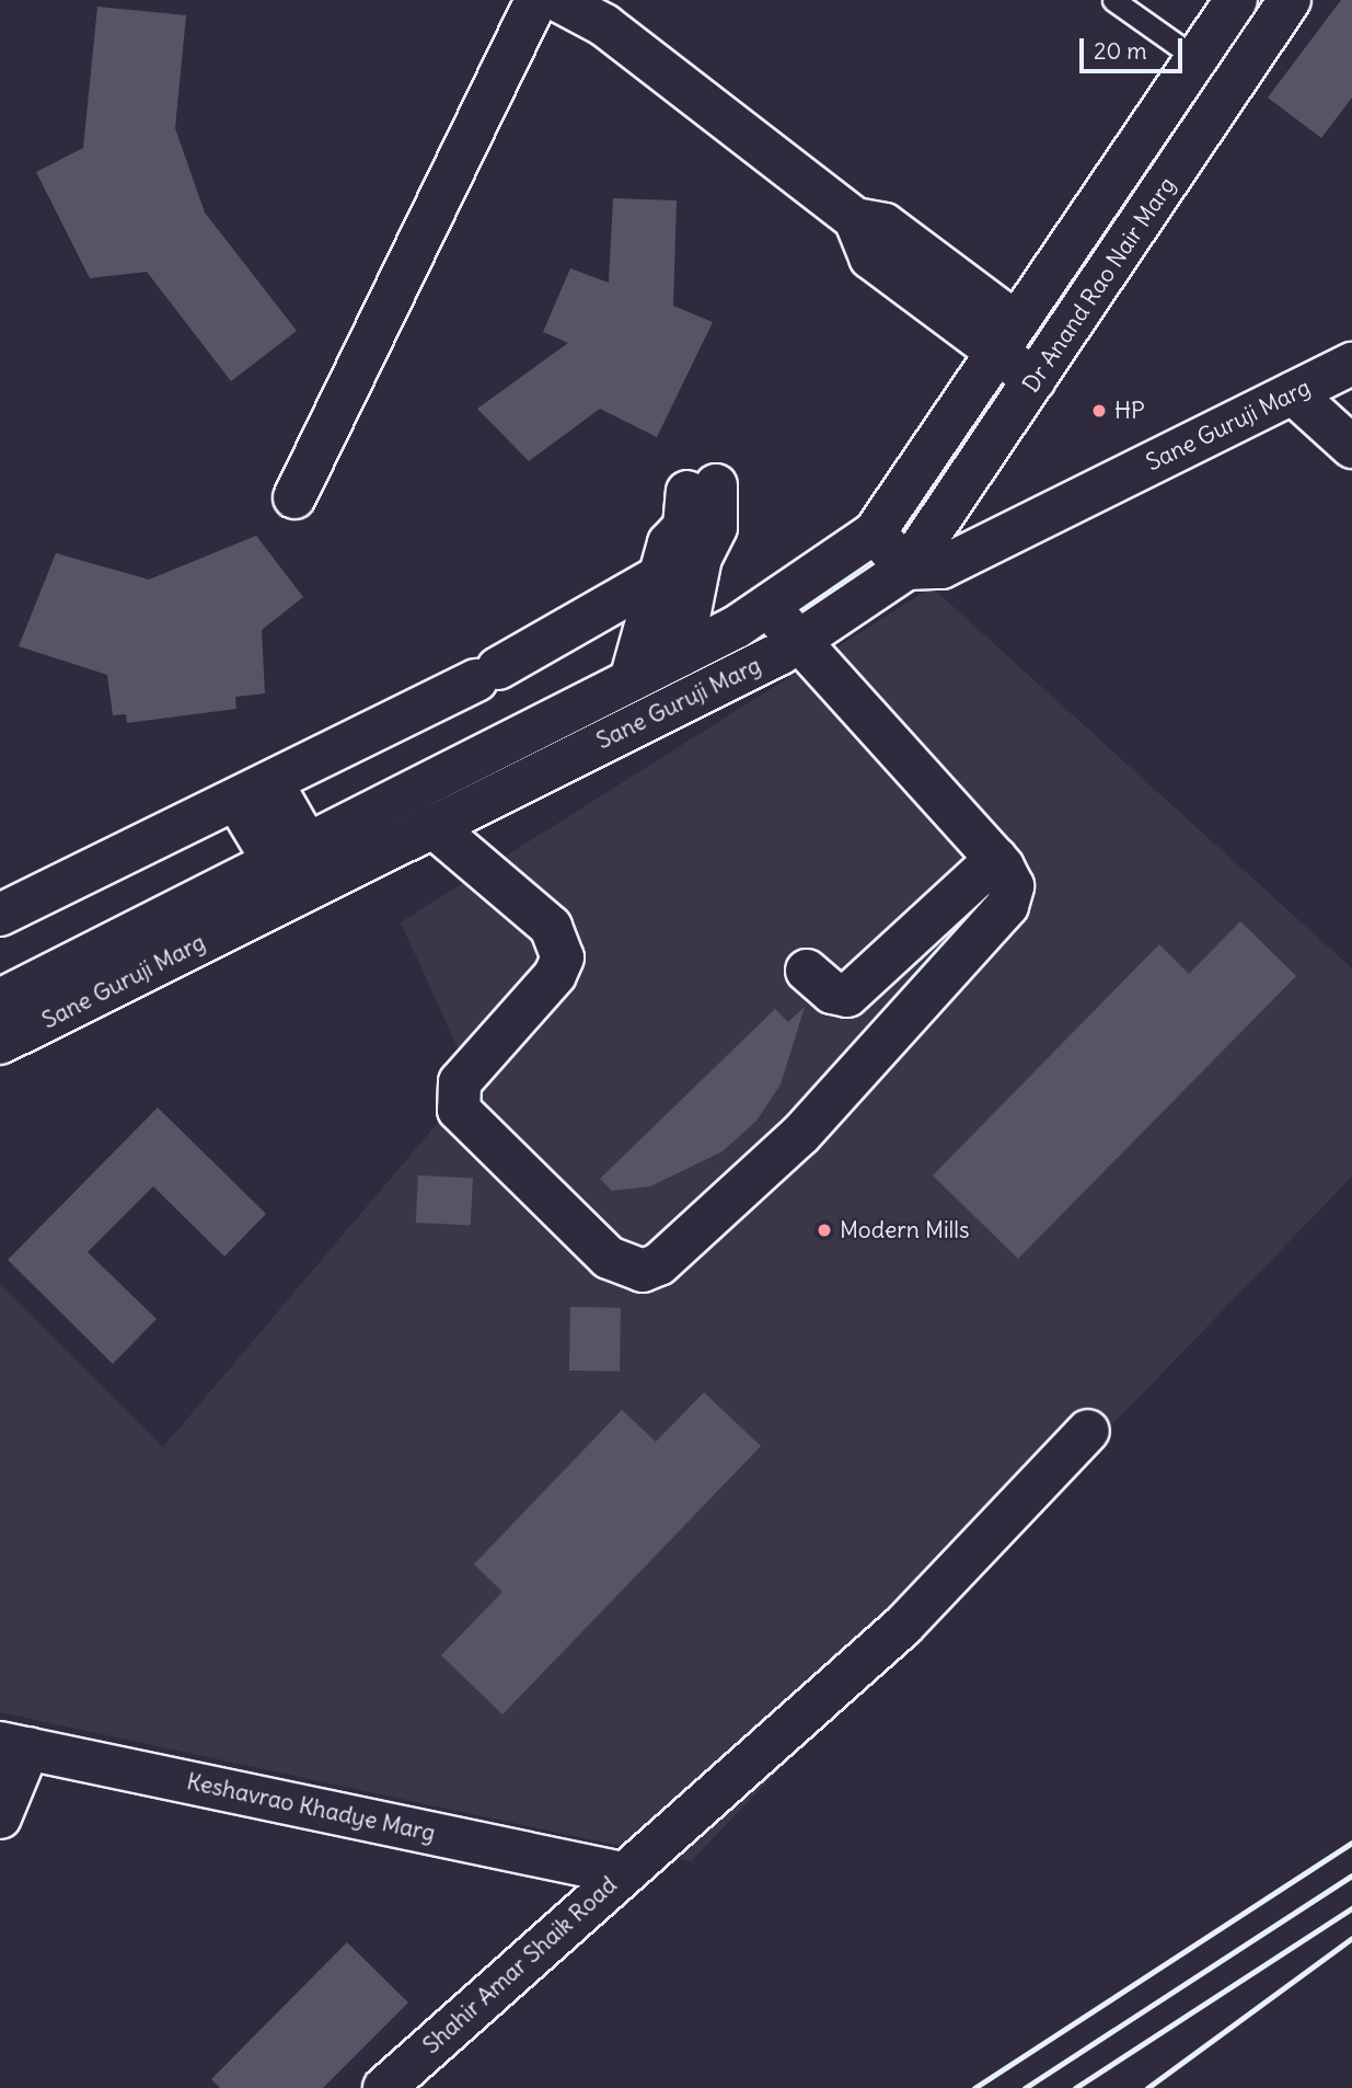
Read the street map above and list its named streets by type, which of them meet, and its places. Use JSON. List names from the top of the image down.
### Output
{
  "streets": {
    "street": [
      "Dr Anand Rao Nair Marg",
      "Sane Guruji Marg",
      "Keshavrao Khadye Marg",
      "Shahir Amar Shaik Road"
    ]
  },
  "crossings": [
    ["Dr Anand Rao Nair Marg", "Sane Guruji Marg"],
    ["Keshavrao Khadye Marg", "Shahir Amar Shaik Road"]
  ],
  "places": ["HP", "Modern Mills"],
  "scale_bar": "20 m"
}
